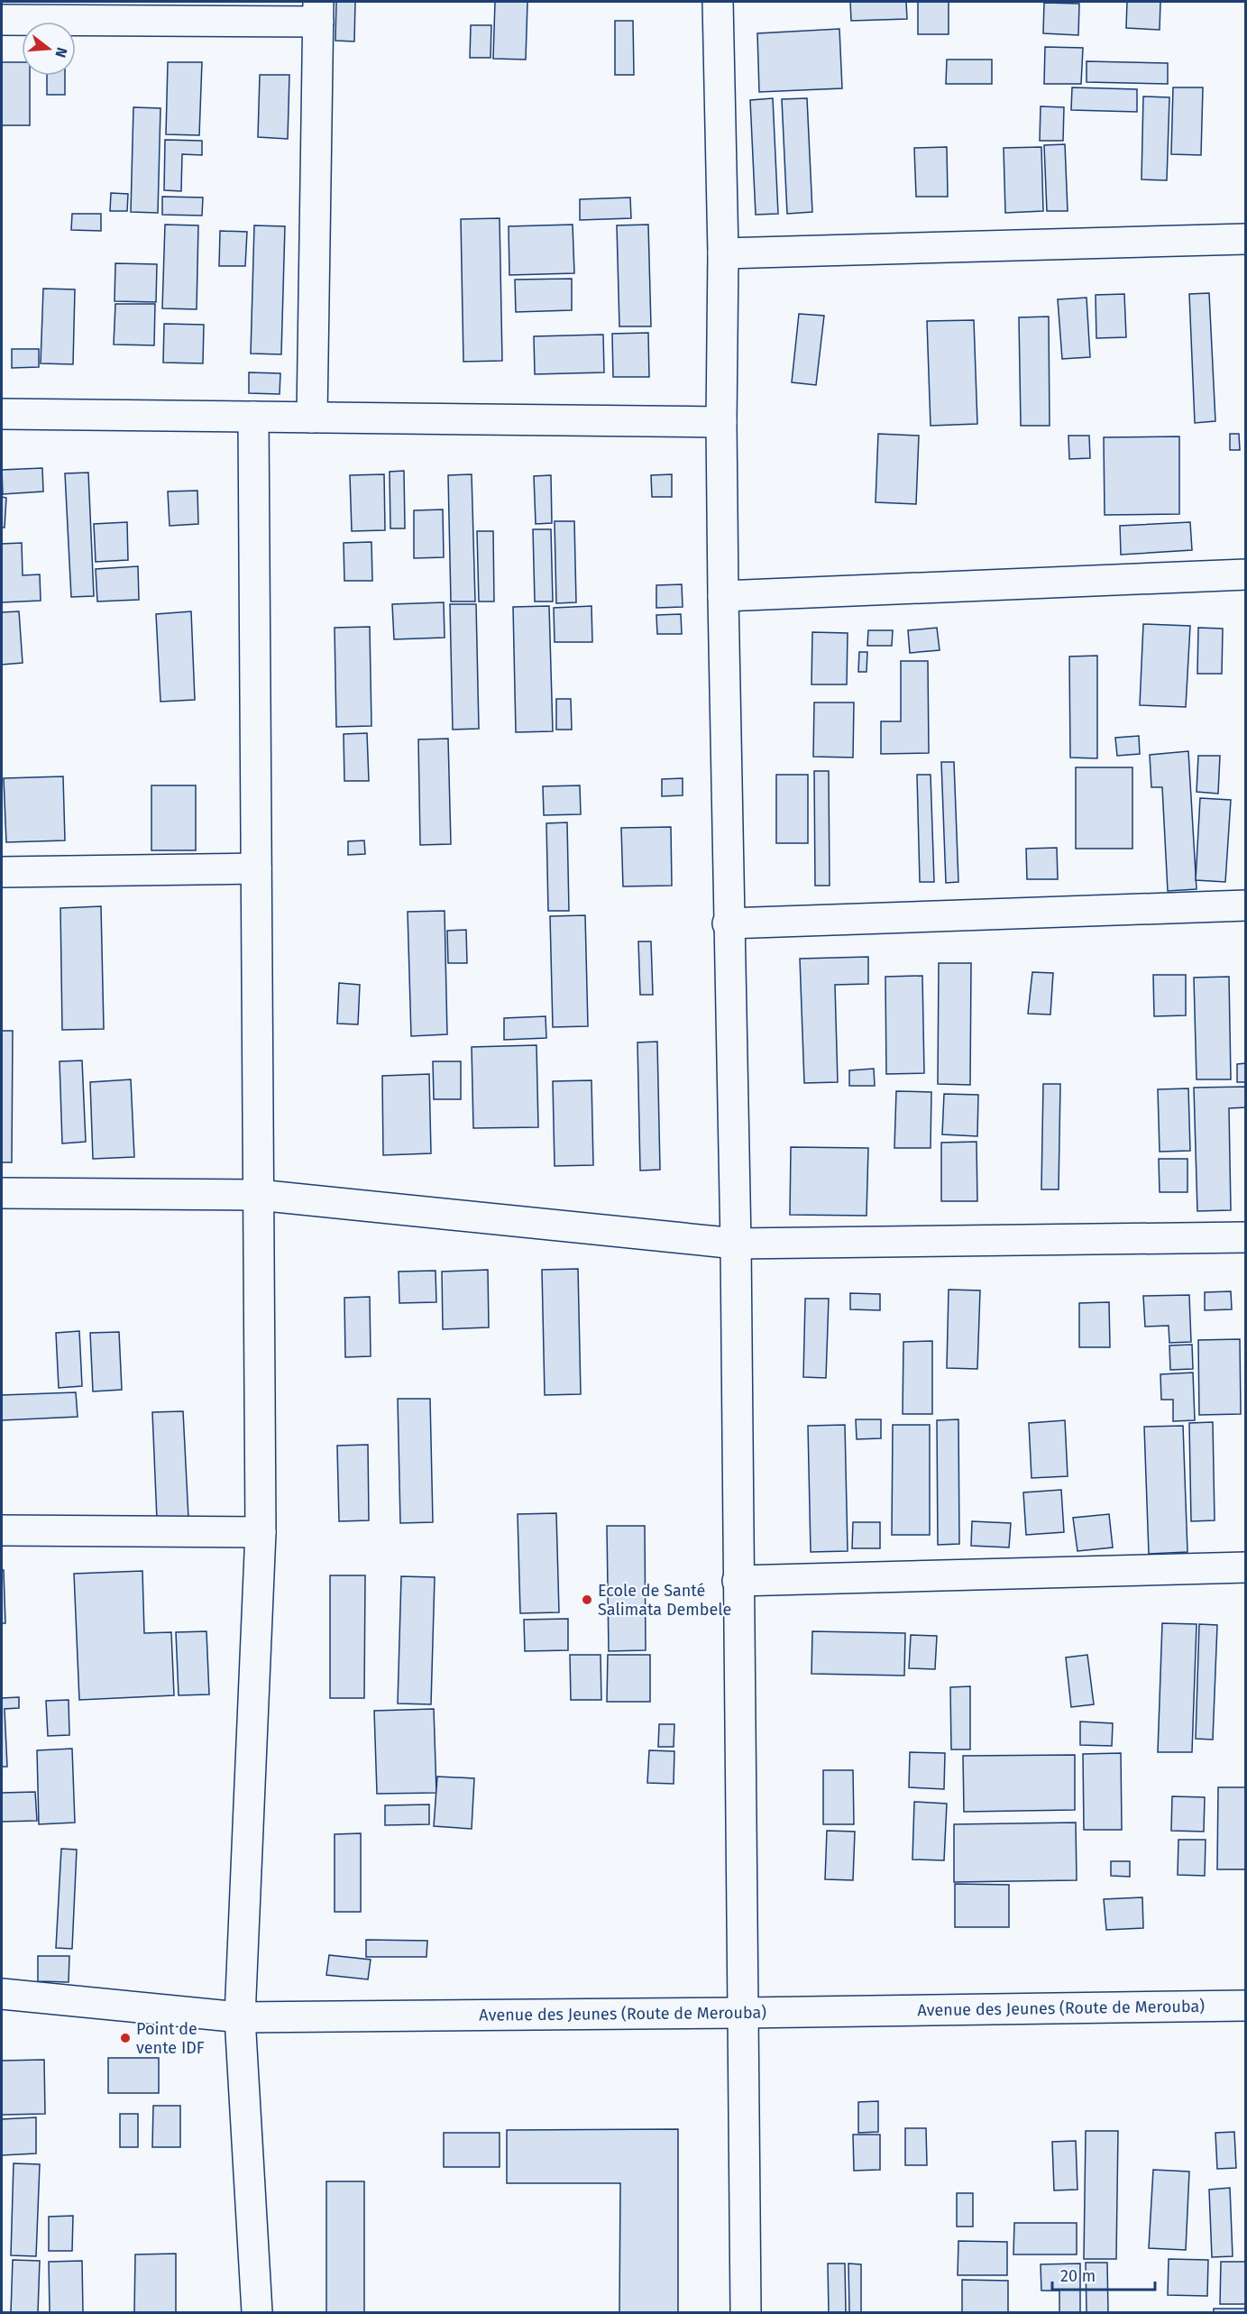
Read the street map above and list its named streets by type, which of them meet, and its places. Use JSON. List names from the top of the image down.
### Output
{
  "streets": {
    "street": ["Avenue des Jeunes (Route de Merouba)"]
  },
  "places": ["Ecole de Santé Salimata Dembele", "Point de vente IDF"],
  "scale_bar": "20 m",
  "north": "right"
}
